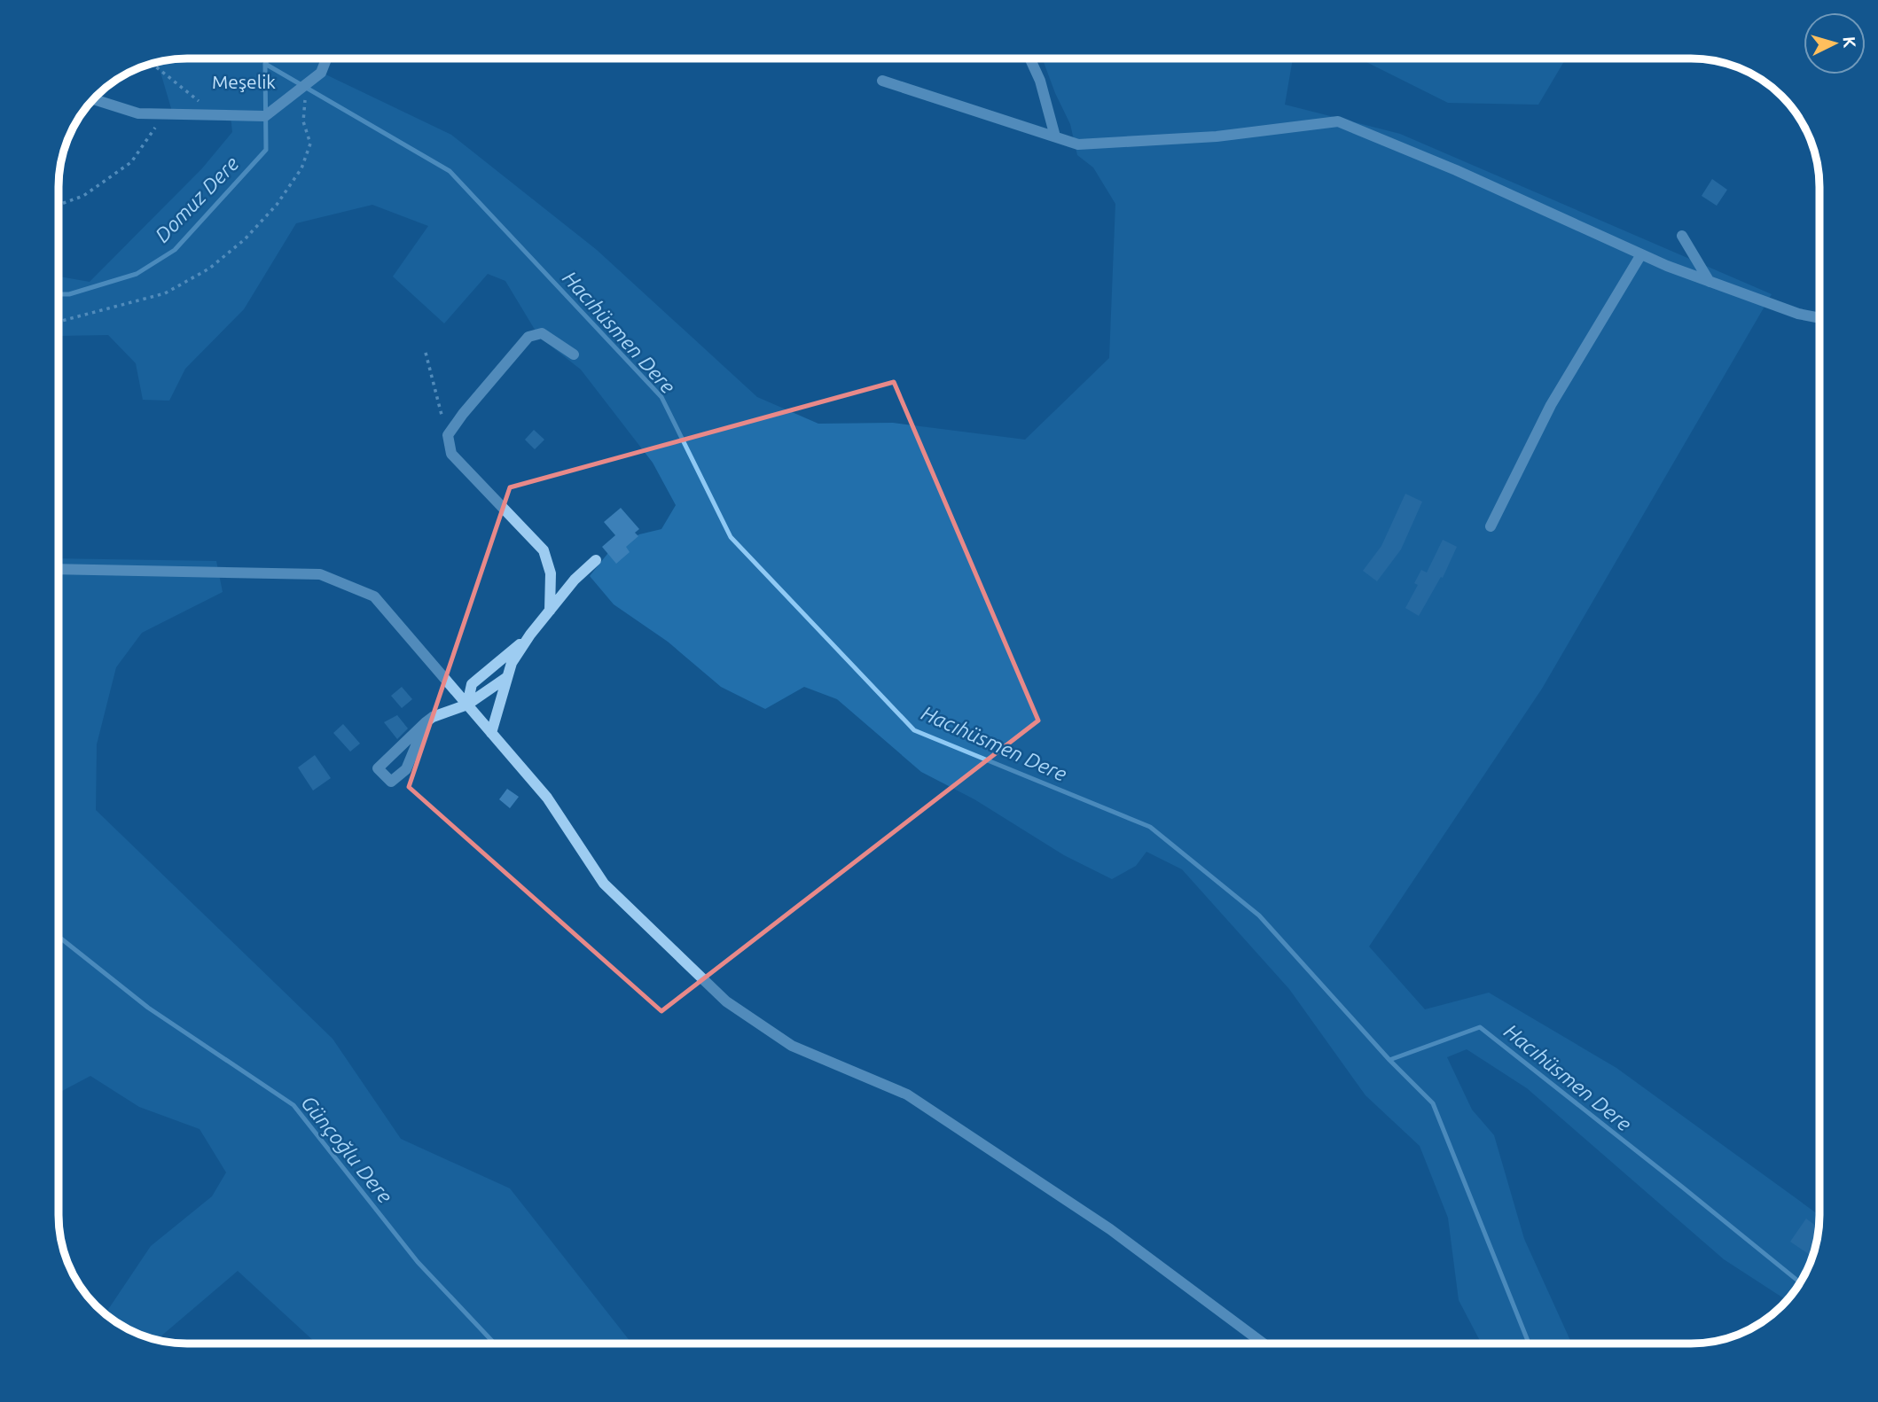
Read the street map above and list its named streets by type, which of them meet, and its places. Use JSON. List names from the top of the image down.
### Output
{
  "water": ["Domuz Dere", "Hacıhüsmen Dere", "Günçoğlu Dere"],
  "parks": ["Meşelik"],
  "north": "right"
}
